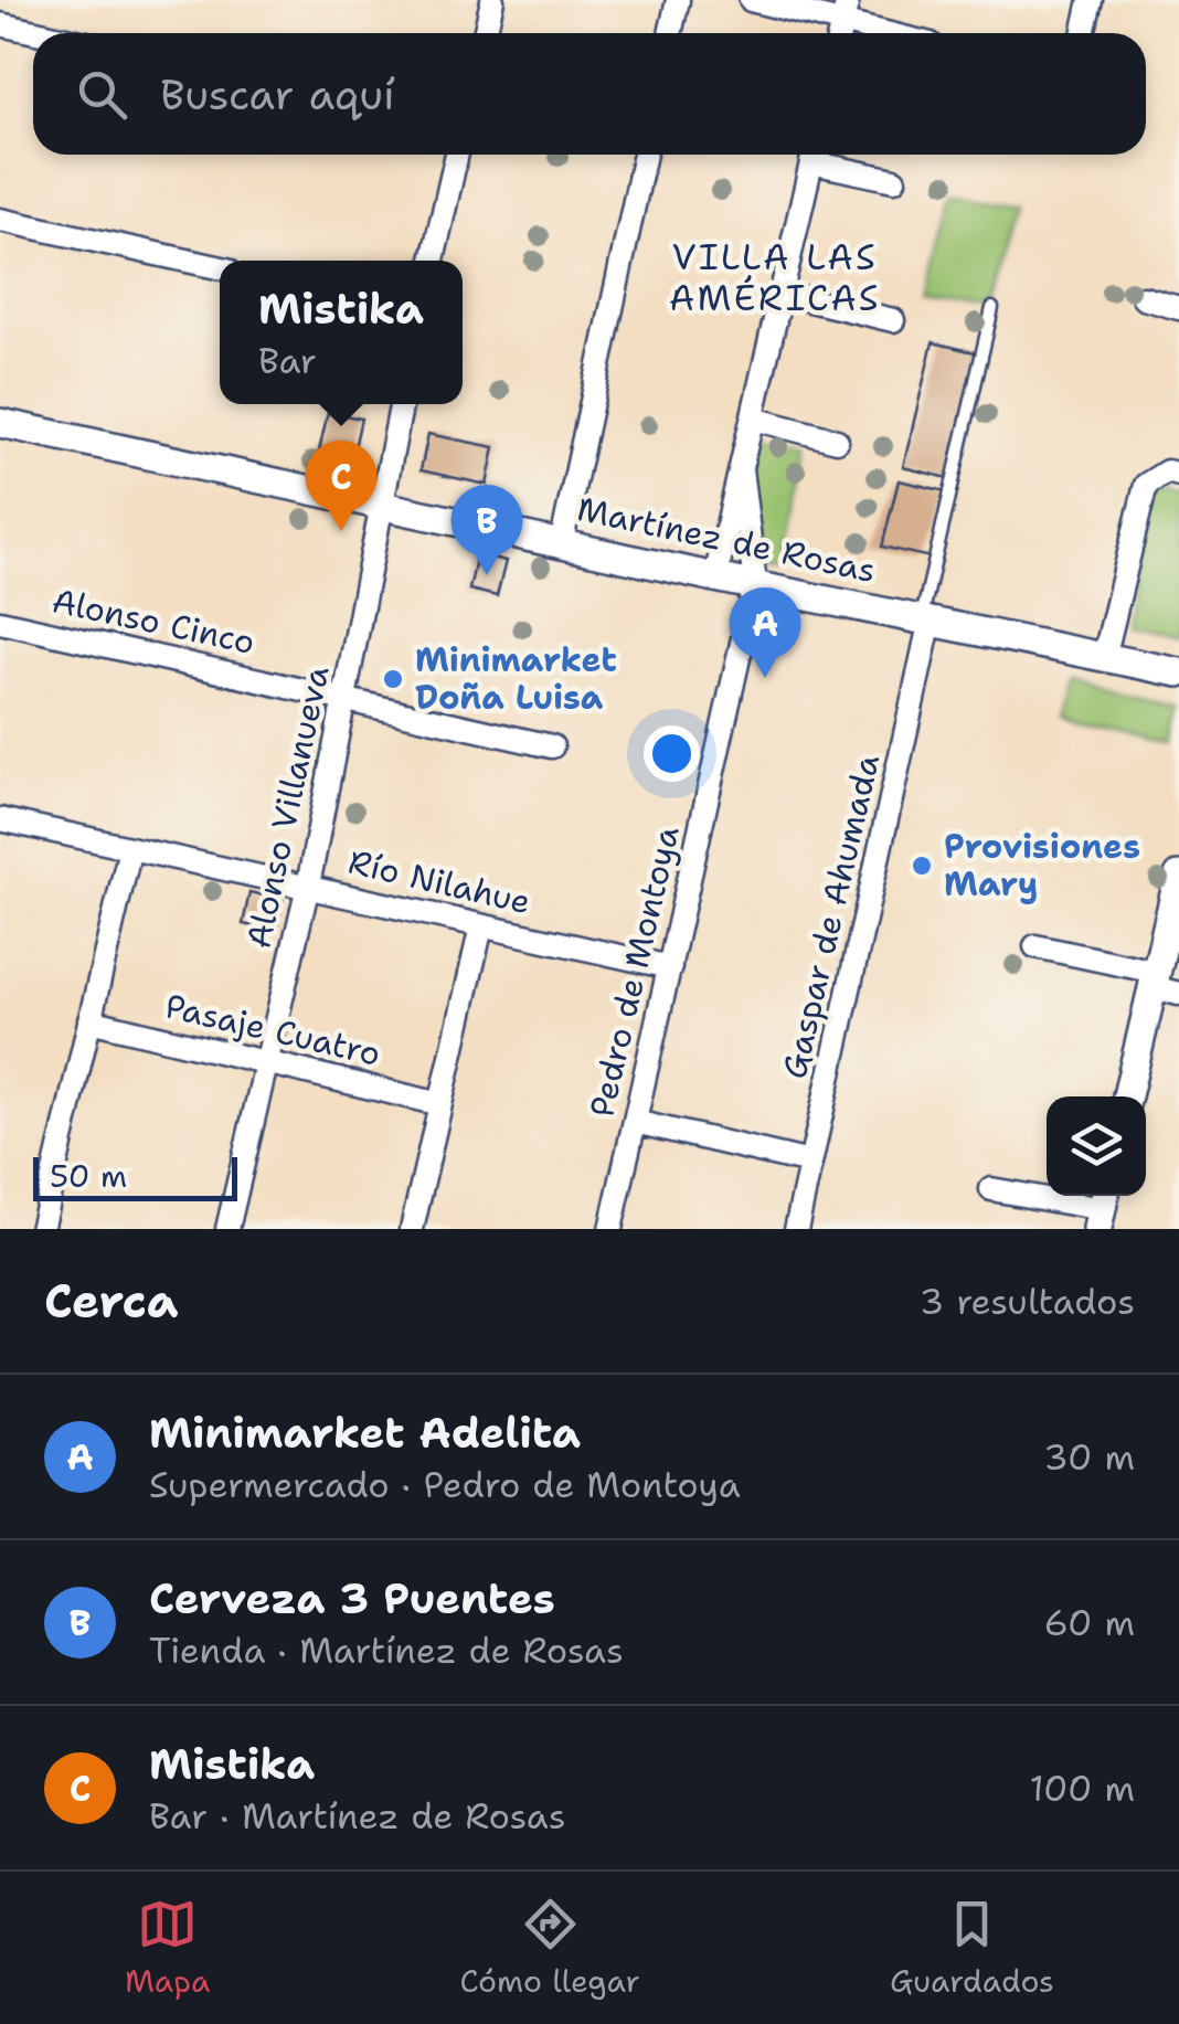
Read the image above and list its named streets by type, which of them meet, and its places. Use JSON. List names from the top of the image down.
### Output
{
  "streets": {
    "street": [
      "Martínez de Rosas",
      "Alonso Cinco",
      "Alonso Villanueva",
      "Río Nilahue",
      "Gaspar de Ahumada",
      "Pedro de Montoya",
      "Pasaje Cuatro"
    ]
  },
  "crossings": [
    ["Martínez de Rosas", "Alonso Villanueva"],
    ["Martínez de Rosas", "Gaspar de Ahumada"],
    ["Martínez de Rosas", "Pedro de Montoya"],
    ["Alonso Cinco", "Alonso Villanueva"],
    ["Alonso Villanueva", "Río Nilahue"],
    ["Alonso Villanueva", "Pasaje Cuatro"],
    ["Río Nilahue", "Pedro de Montoya"]
  ],
  "districts": ["VILLA LAS AMÉRICAS"],
  "places": ["Minimarket Doña Luisa", "Provisiones Mary"],
  "scale_bar": "50 m",
  "page": {
    "search": "Buscar aquí",
    "popup": ["Mistika", "Bar"],
    "pins": ["C", "B", "A"],
    "scale": "50 m",
    "heading": ["Cerca", "3 resultados"],
    "list": [
      {
        "mark": "A",
        "name": "Minimarket Adelita",
        "note": "Supermercado · Pedro de Montoya",
        "value": "30 m"
      },
      {
        "mark": "B",
        "name": "Cerveza 3 Puentes",
        "note": "Tienda · Martínez de Rosas",
        "value": "60 m"
      },
      {
        "mark": "C",
        "name": "Mistika",
        "note": "Bar · Martínez de Rosas",
        "value": "100 m"
      }
    ],
    "nav": ["Mapa", "Cómo llegar", "Guardados"]
  }
}
